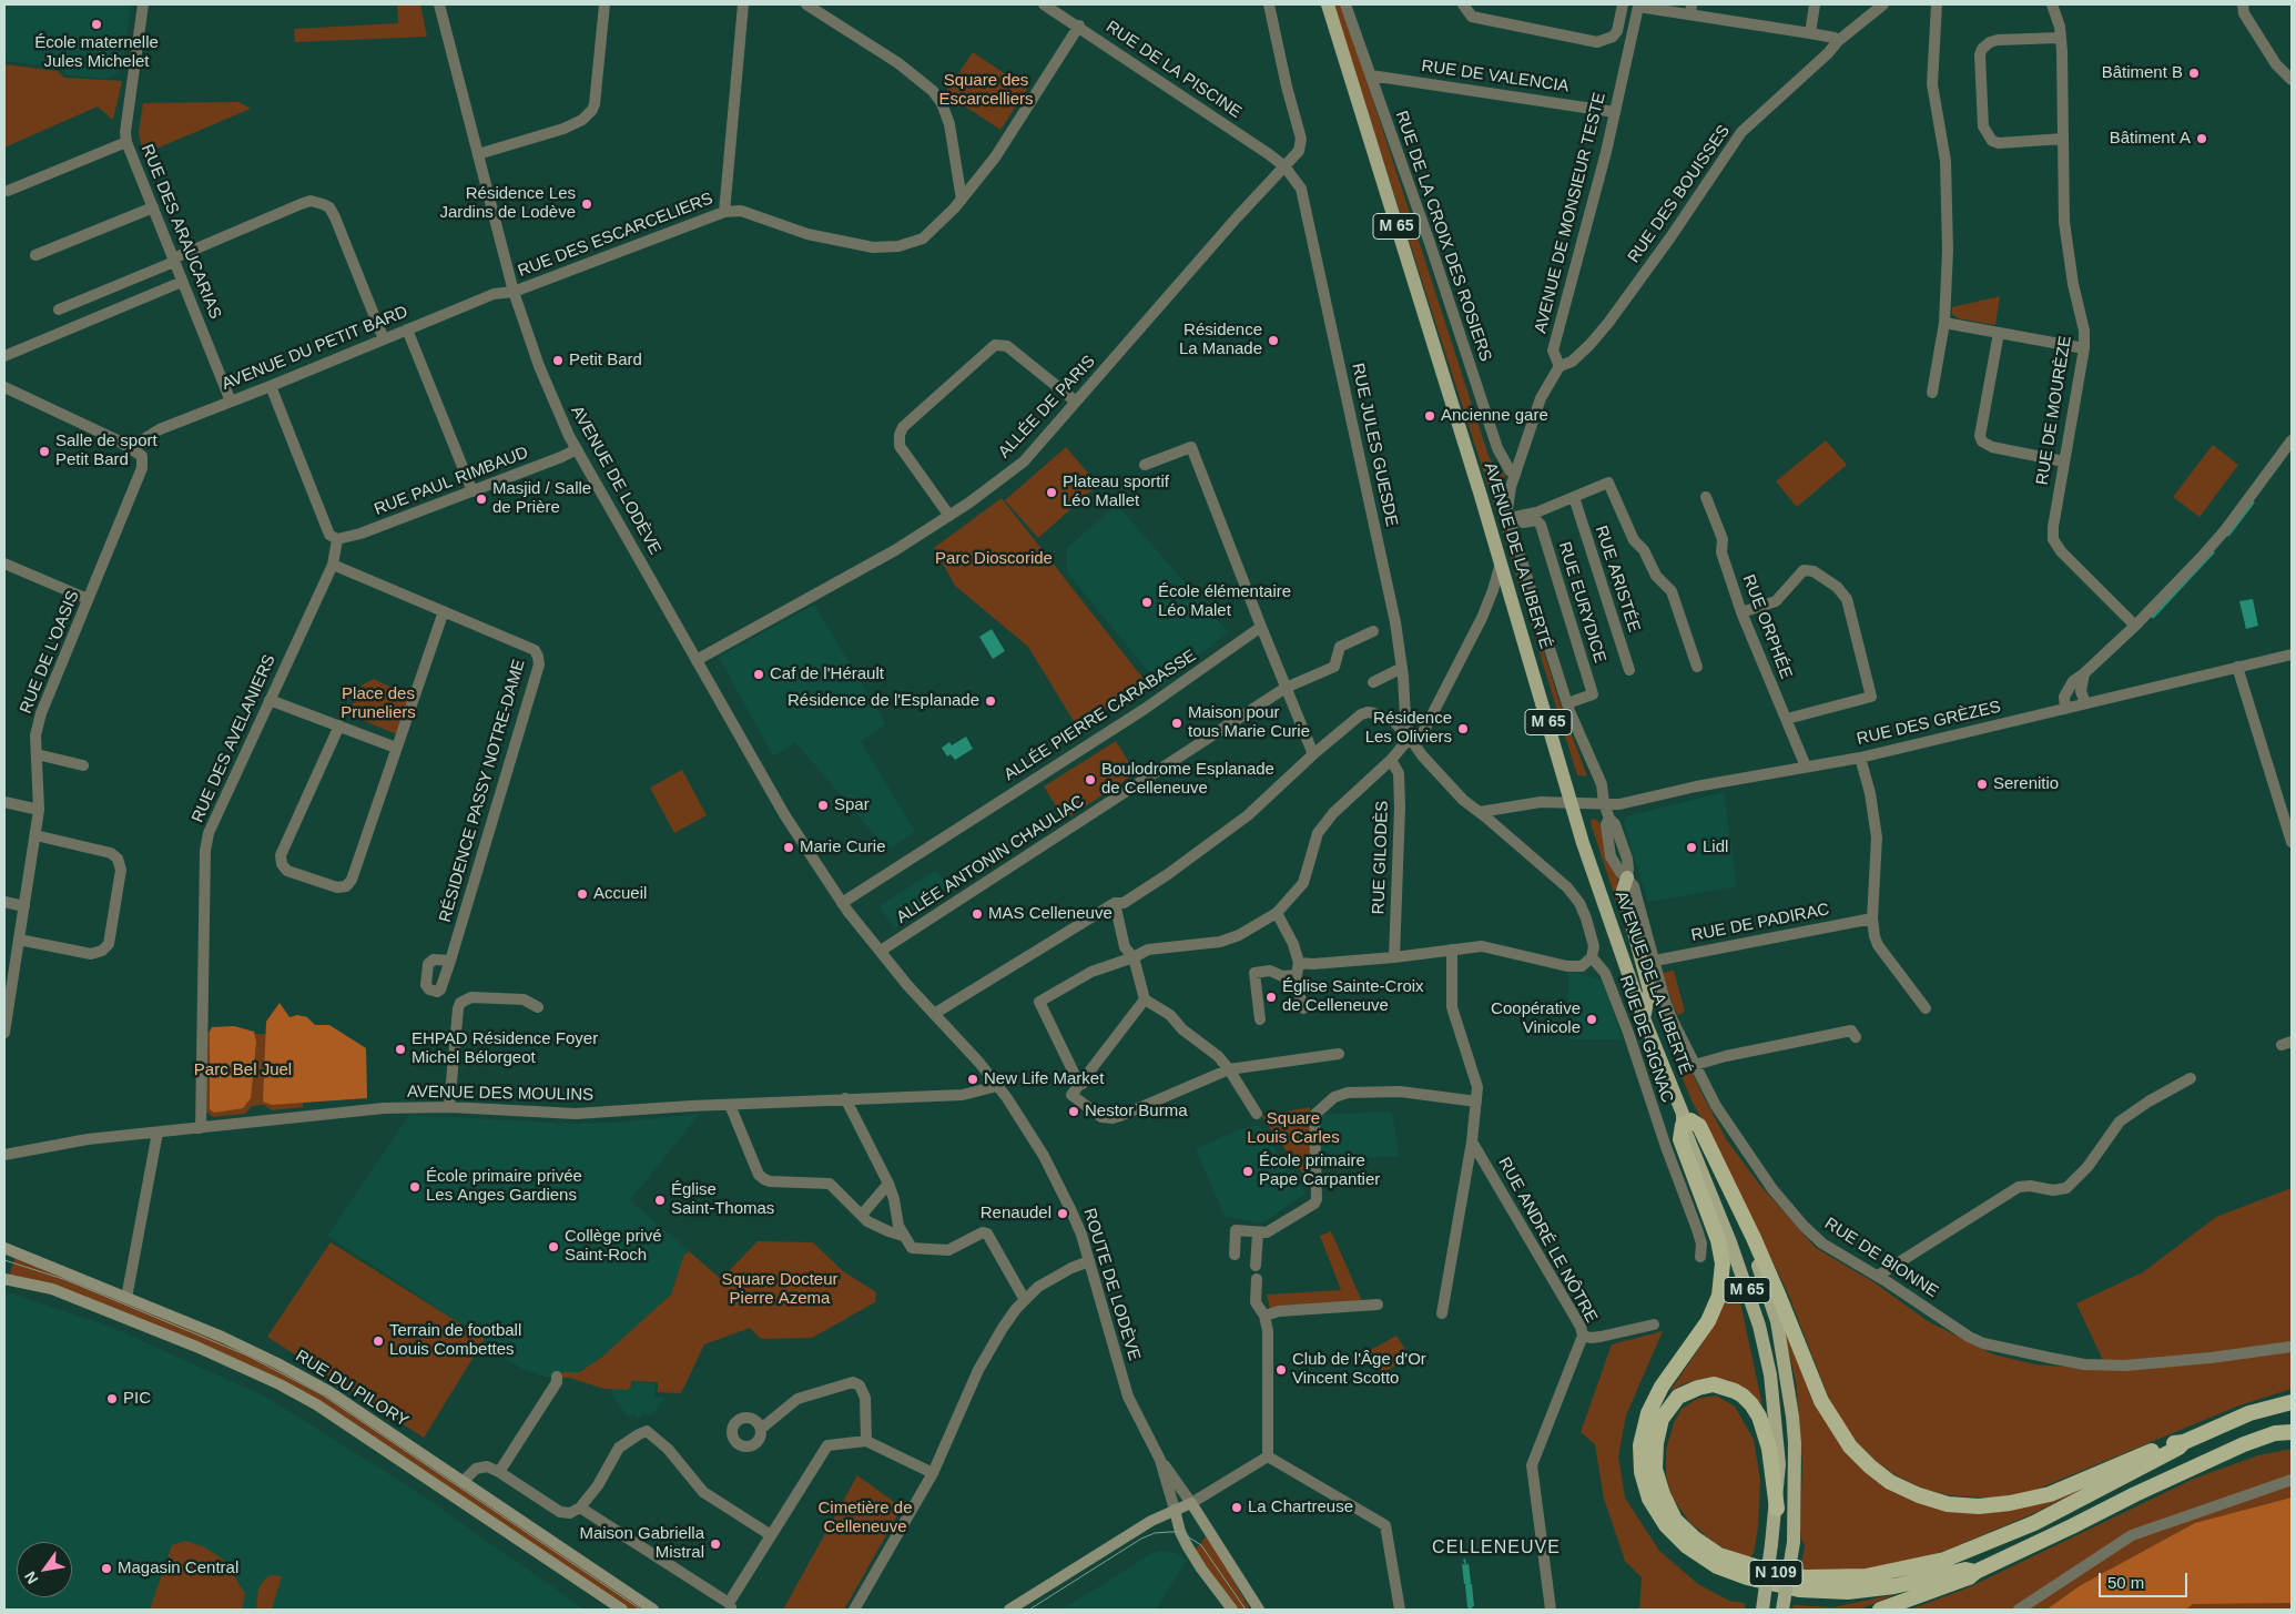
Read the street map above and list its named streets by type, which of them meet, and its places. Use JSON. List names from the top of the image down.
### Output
{
  "streets": {
    "highway": ["N 109"],
    "main road": [
      "M 65",
      "AVENUE DE LA LIBERTÉ",
      "ROUTE DE LODÈVE",
      "RUE DU PILORY"
    ],
    "street": [
      "RUE DE LA PISCINE",
      "RUE DE VALENCIA",
      "RUE DES BOUISSES",
      "AVENUE DE MONSIEUR TESTE",
      "RUE DES ARAUCARIAS",
      "RUE DES ESCARCELIERS",
      "RUE DE LA CROIX DES ROSIERS",
      "AVENUE DU PETIT BARD",
      "ALLÉE DE PARIS",
      "RUE DE MOURÈZE",
      "RUE JULES GUESDE",
      "AVENUE DE LODÈVE",
      "RUE PAUL RIMBAUD",
      "RUE ARISTÉE",
      "RUE EURYDICE",
      "RUE ORPHÉE",
      "RUE DE L'OASIS",
      "ALLÉE PIERRE CARABASSE",
      "RUE DES GRÈZES",
      "RUE DES AVELANIERS",
      "RÉSIDENCE PASSY NOTRE-DAME",
      "RUE GILODÈS",
      "ALLÉE ANTONIN CHAULIAC",
      "RUE DE PADIRAC",
      "RUE DE GIGNAC",
      "AVENUE DES MOULINS",
      "RUE ANDRÉ LE NÔTRE",
      "RUE DE BIONNE"
    ]
  },
  "crossings": [
    ["RUE DE LA PISCINE", "RUE DES ESCARCELIERS"],
    ["RUE DE LA PISCINE", "ALLÉE DE PARIS"],
    ["RUE DE LA PISCINE", "RUE JULES GUESDE"],
    ["RUE DE VALENCIA", "AVENUE DE MONSIEUR TESTE"],
    ["RUE DE VALENCIA", "RUE DE LA CROIX DES ROSIERS"],
    ["RUE DES BOUISSES", "AVENUE DE MONSIEUR TESTE"],
    ["RUE DES ARAUCARIAS", "AVENUE DU PETIT BARD"],
    ["RUE DES ESCARCELIERS", "AVENUE DU PETIT BARD"],
    ["RUE DES ESCARCELIERS", "AVENUE DE LODÈVE"],
    ["AVENUE DU PETIT BARD", "AVENUE DE LODÈVE"],
    ["AVENUE DU PETIT BARD", "RUE DE L'OASIS"],
    ["ALLÉE DE PARIS", "RUE JULES GUESDE"],
    ["ALLÉE DE PARIS", "AVENUE DE LODÈVE"],
    ["AVENUE DE LODÈVE", "RUE PAUL RIMBAUD"],
    ["AVENUE DE LODÈVE", "ALLÉE PIERRE CARABASSE"],
    ["AVENUE DE LODÈVE", "ROUTE DE LODÈVE"],
    ["RUE PAUL RIMBAUD", "RUE DES AVELANIERS"],
    ["AVENUE DE LA LIBERTÉ", "RUE DES GRÈZES"],
    ["AVENUE DE LA LIBERTÉ", "N 109"],
    ["RUE ORPHÉE", "RUE DES GRÈZES"],
    ["ALLÉE PIERRE CARABASSE", "ROUTE DE LODÈVE"],
    ["RUE DES GRÈZES", "RUE DE BIONNE"],
    ["RUE DES AVELANIERS", "RÉSIDENCE PASSY NOTRE-DAME"],
    ["RUE DES AVELANIERS", "AVENUE DES MOULINS"],
    ["ALLÉE ANTONIN CHAULIAC", "ROUTE DE LODÈVE"],
    ["RUE DE PADIRAC", "RUE DE BIONNE"],
    ["AVENUE DES MOULINS", "ROUTE DE LODÈVE"]
  ],
  "districts": ["CELLENEUVE"],
  "parks": [
    "Square des Escarcelliers",
    "Parc Dioscoride",
    "Place des Pruneliers",
    "Parc Bel Juel",
    "Square Louis Carles",
    "Square Docteur Pierre Azema",
    "Cimetière de Celleneuve"
  ],
  "places": [
    "École maternelle Jules Michelet",
    "Bâtiment B",
    "Bâtiment A",
    "Résidence Les Jardins de Lodève",
    "Résidence La Manade",
    "Petit Bard",
    "Ancienne gare",
    "Salle de sport Petit Bard",
    "Plateau sportif Léo Mallet",
    "Masjid / Salle de Prière",
    "École élémentaire Léo Malet",
    "Caf de l'Hérault",
    "Résidence de l'Esplanade",
    "Maison pour tous Marie Curie",
    "Résidence Les Oliviers",
    "Boulodrome Esplanade de Celleneuve",
    "Serenitio",
    "Spar",
    "Marie Curie",
    "Lidl",
    "Accueil",
    "MAS Celleneuve",
    "Église Sainte-Croix de Celleneuve",
    "Coopérative Vinicole",
    "EHPAD Résidence Foyer Michel Bélorgeot",
    "New Life Market",
    "Nestor Burma",
    "École primaire Pape Carpantier",
    "École primaire privée Les Anges Gardiens",
    "Église Saint-Thomas",
    "Renaudel",
    "Collège privé Saint-Roch",
    "Terrain de football Louis Combettes",
    "Club de l'Âge d'Or Vincent Scotto",
    "PIC",
    "La Chartreuse",
    "Maison Gabriella Mistral",
    "Magasin Central"
  ],
  "scale_bar": "50 m",
  "north": "bottom left"
}
